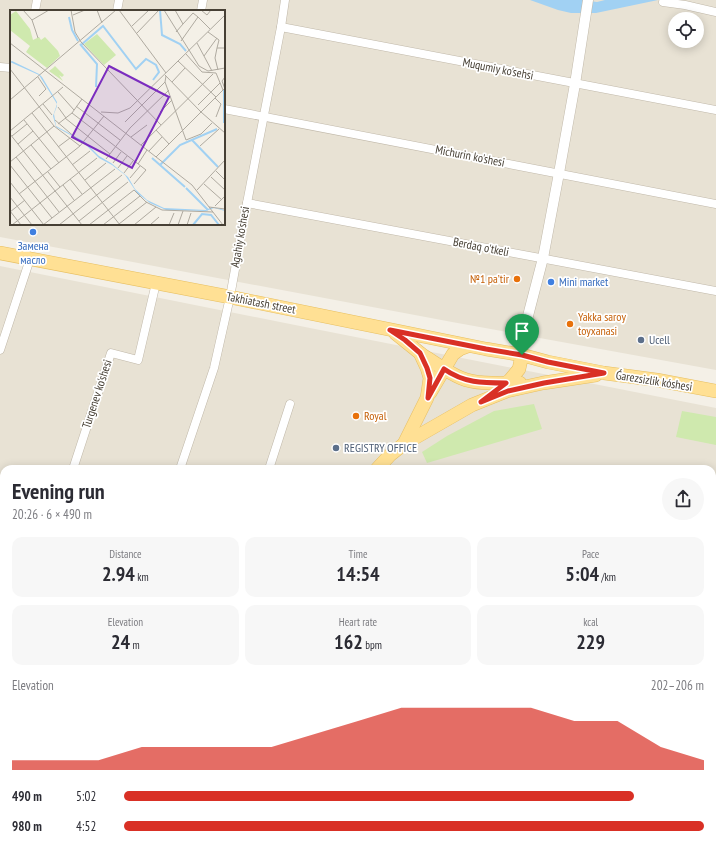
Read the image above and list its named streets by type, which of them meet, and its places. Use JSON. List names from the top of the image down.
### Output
{
  "streets": {
    "main road": ["Takhiatash street", "Ǵarezsizlik kóshesi"],
    "street": [
      "Muqumiy ko'sehsi",
      "Michurin ko'shesi",
      "Agahiy ko'shesi",
      "Berdaq o'tkeli",
      "Turgenev ko'shesi"
    ]
  },
  "crossings": [
    ["Muqumiy ko'sehsi", "Agahiy ko'shesi"],
    ["Michurin ko'shesi", "Agahiy ko'shesi"],
    ["Agahiy ko'shesi", "Berdaq o'tkeli"],
    ["Agahiy ko'shesi", "Takhiatash street"],
    ["Takhiatash street", "Ǵarezsizlik kóshesi"],
    ["Takhiatash street", "Turgenev ko'shesi"]
  ],
  "places": [
    "Замена масло",
    "№1 paʼtir",
    "Mini market",
    "Yakka saroy toyxanasi",
    "Ucell",
    "Royal",
    "REGISTRY OFFICE"
  ],
  "page": {
    "heading": ["Evening run", "20:26 · 6 × 490 m"],
    "stats": [
      ["Distance", "2.94 km"],
      ["Time", "14:54"],
      ["Pace", "5:04 /km"],
      ["Elevation", "24 m"],
      ["Heart rate", "162 bpm"],
      ["kcal", "229"]
    ],
    "chart": ["Elevation", "202–206 m"],
    "list": [
      {
        "name": "490 m",
        "note": "5:02"
      },
      {
        "name": "980 m",
        "note": "4:52"
      }
    ]
  }
}
